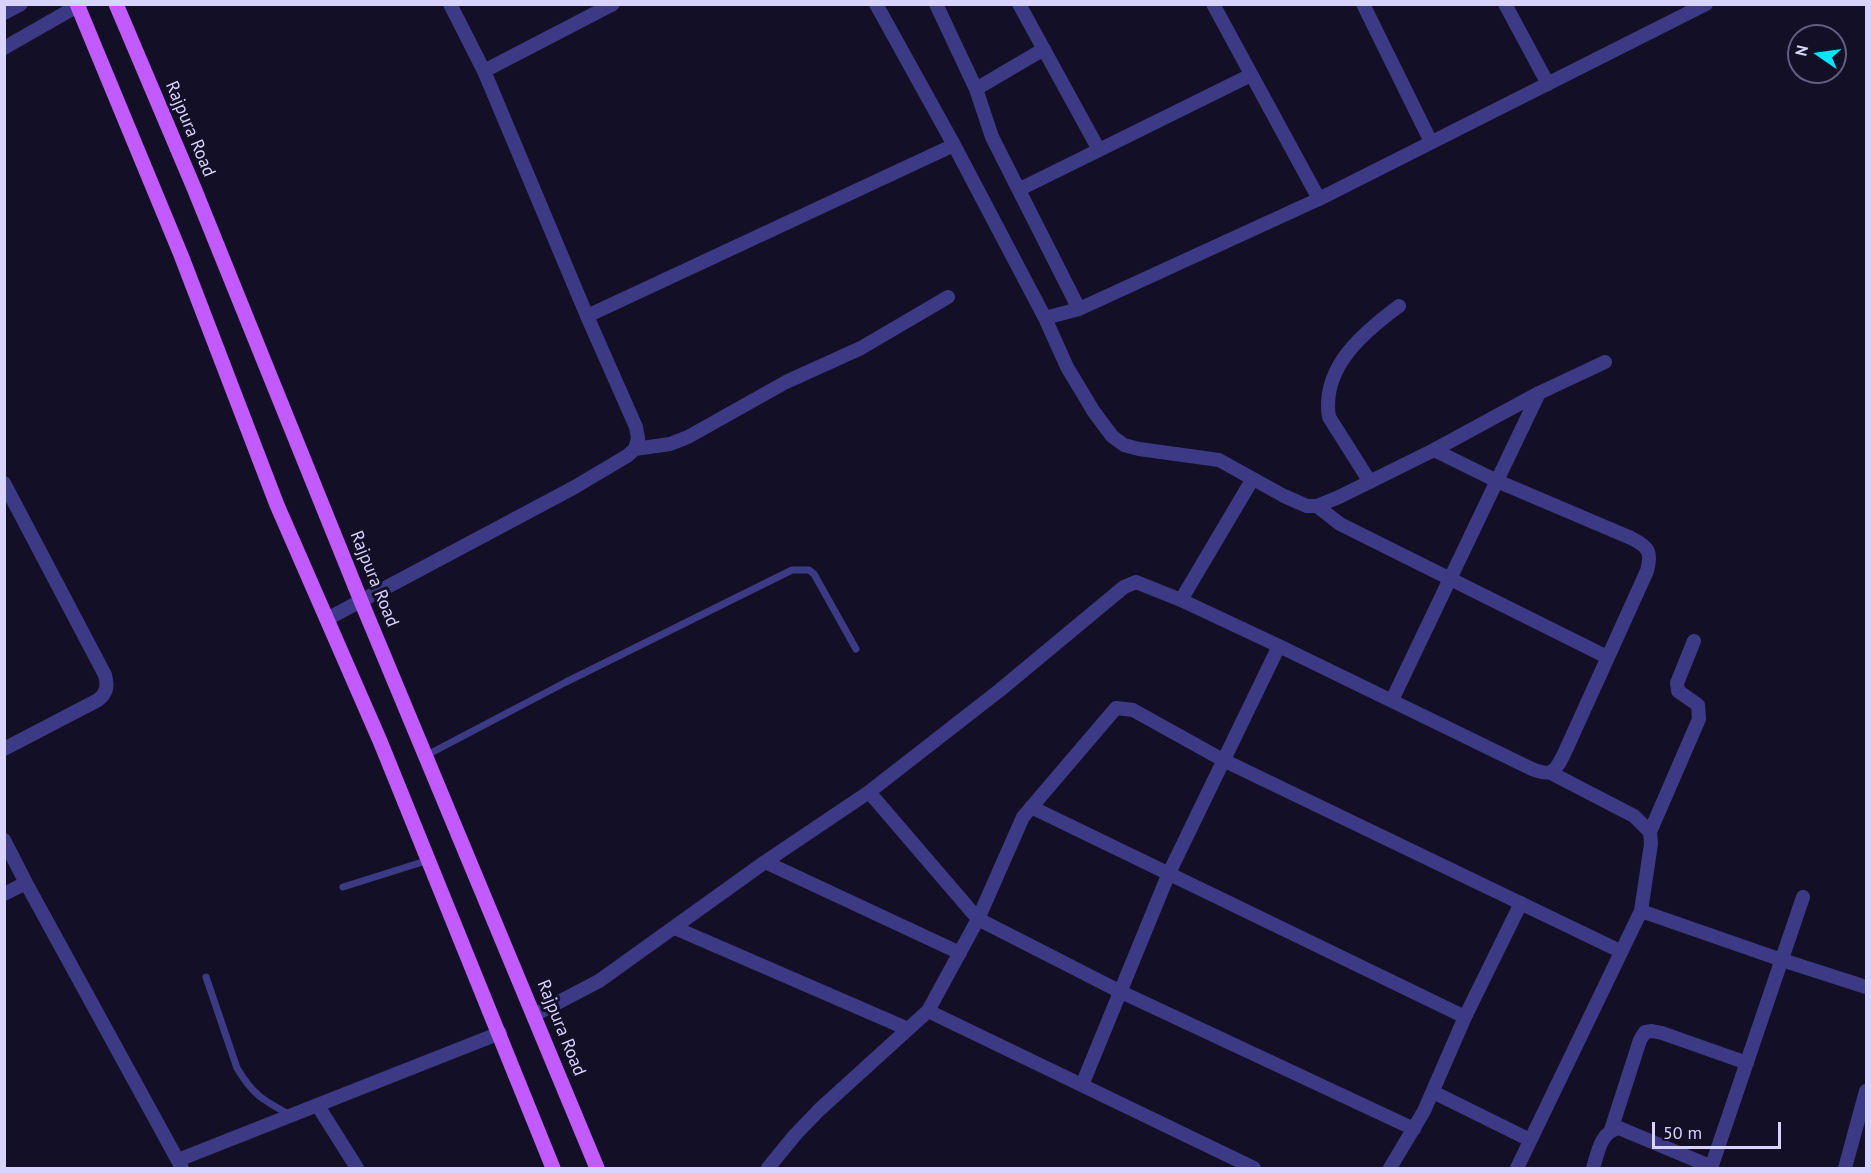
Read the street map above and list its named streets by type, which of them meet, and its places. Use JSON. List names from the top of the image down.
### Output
{
  "streets": {
    "main road": ["Rajpura Road"]
  },
  "scale_bar": "50 m",
  "north": "left"
}
